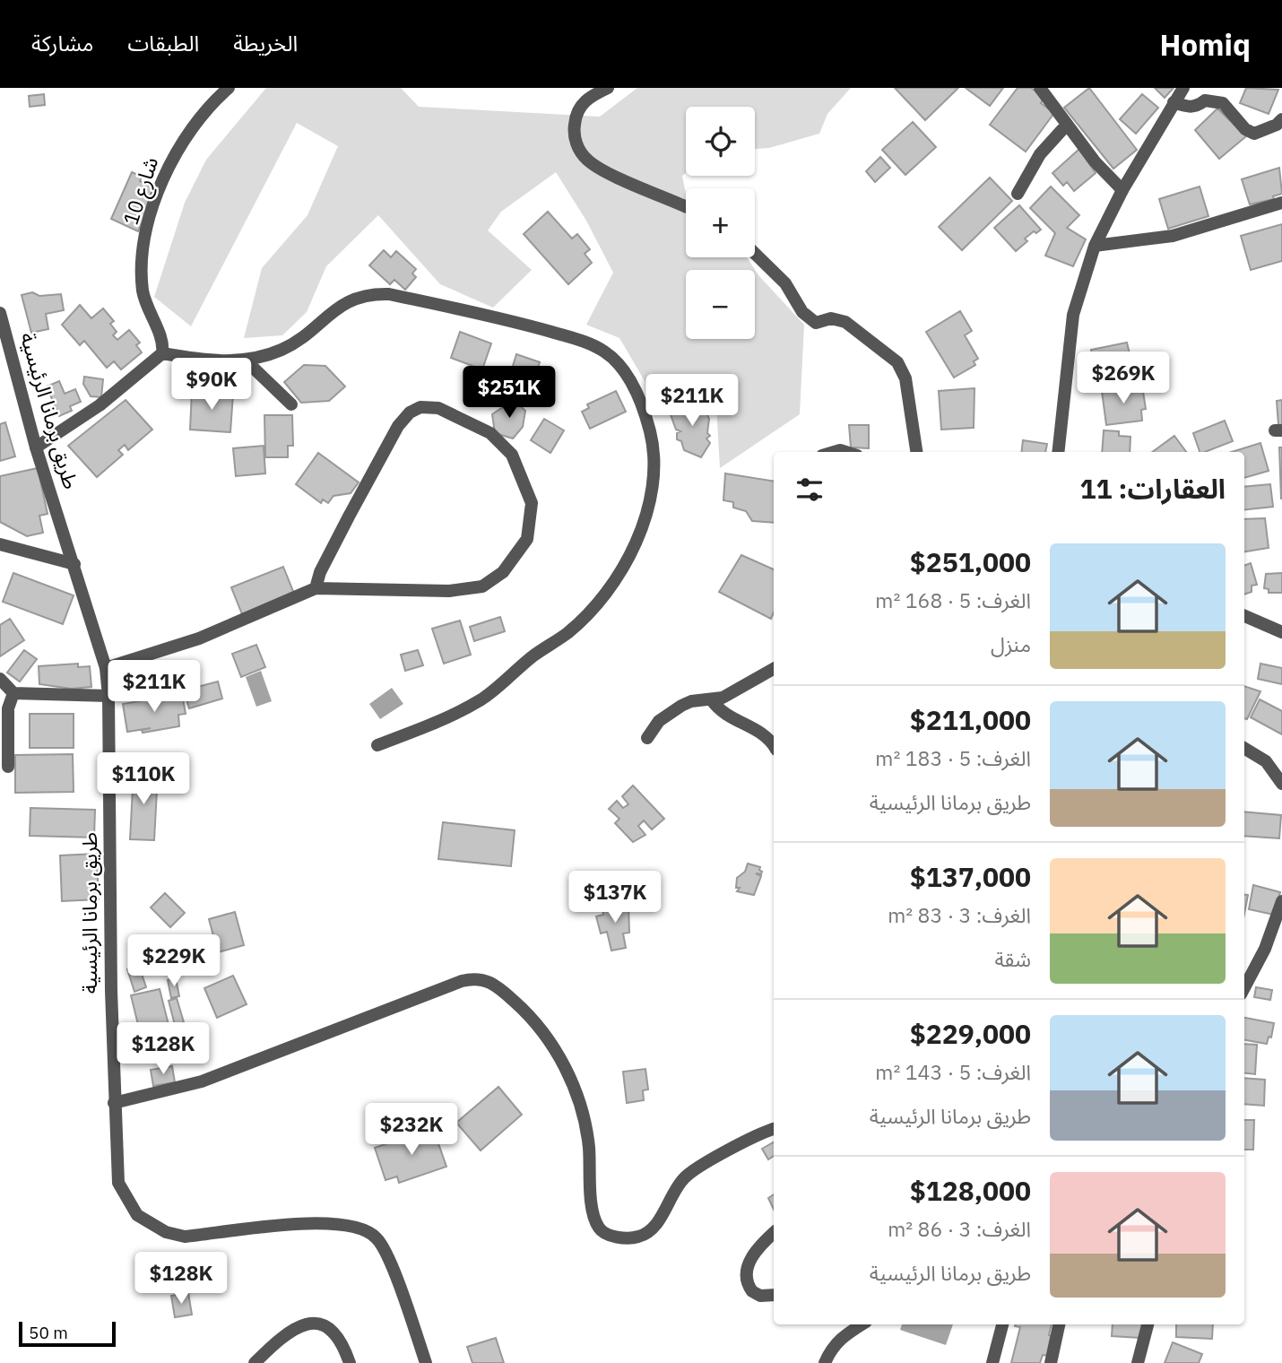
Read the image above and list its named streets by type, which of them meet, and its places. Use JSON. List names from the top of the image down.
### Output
{
  "streets": {
    "street": ["شارع 10", "طريق برمانا الرئيسية"]
  },
  "scale_bar": "50 m",
  "page": {
    "header": "Homiq",
    "nav": ["الخريطة", "الطبقات", "مشاركة"],
    "map_buttons": ["+", "−"],
    "price": [
      "$269K",
      "$90K",
      "$251K",
      "$211K",
      "$211K",
      "$110K",
      "$137K",
      "$229K",
      "$128K",
      "$232K",
      "$128K"
    ],
    "heading": "العقارات: 11",
    "list": [
      {
        "name": "$251,000",
        "note": "الغرف: 5 · 168 m² · منزل"
      },
      {
        "name": "$211,000",
        "note": "الغرف: 5 · 183 m² · طريق برمانا الرئيسية"
      },
      {
        "name": "$137,000",
        "note": "الغرف: 3 · 83 m² · شقة"
      },
      {
        "name": "$229,000",
        "note": "الغرف: 5 · 143 m² · طريق برمانا الرئيسية"
      },
      {
        "name": "$128,000",
        "note": "الغرف: 3 · 86 m² · طريق برمانا الرئيسية"
      }
    ],
    "scale": "50 m"
  }
}
